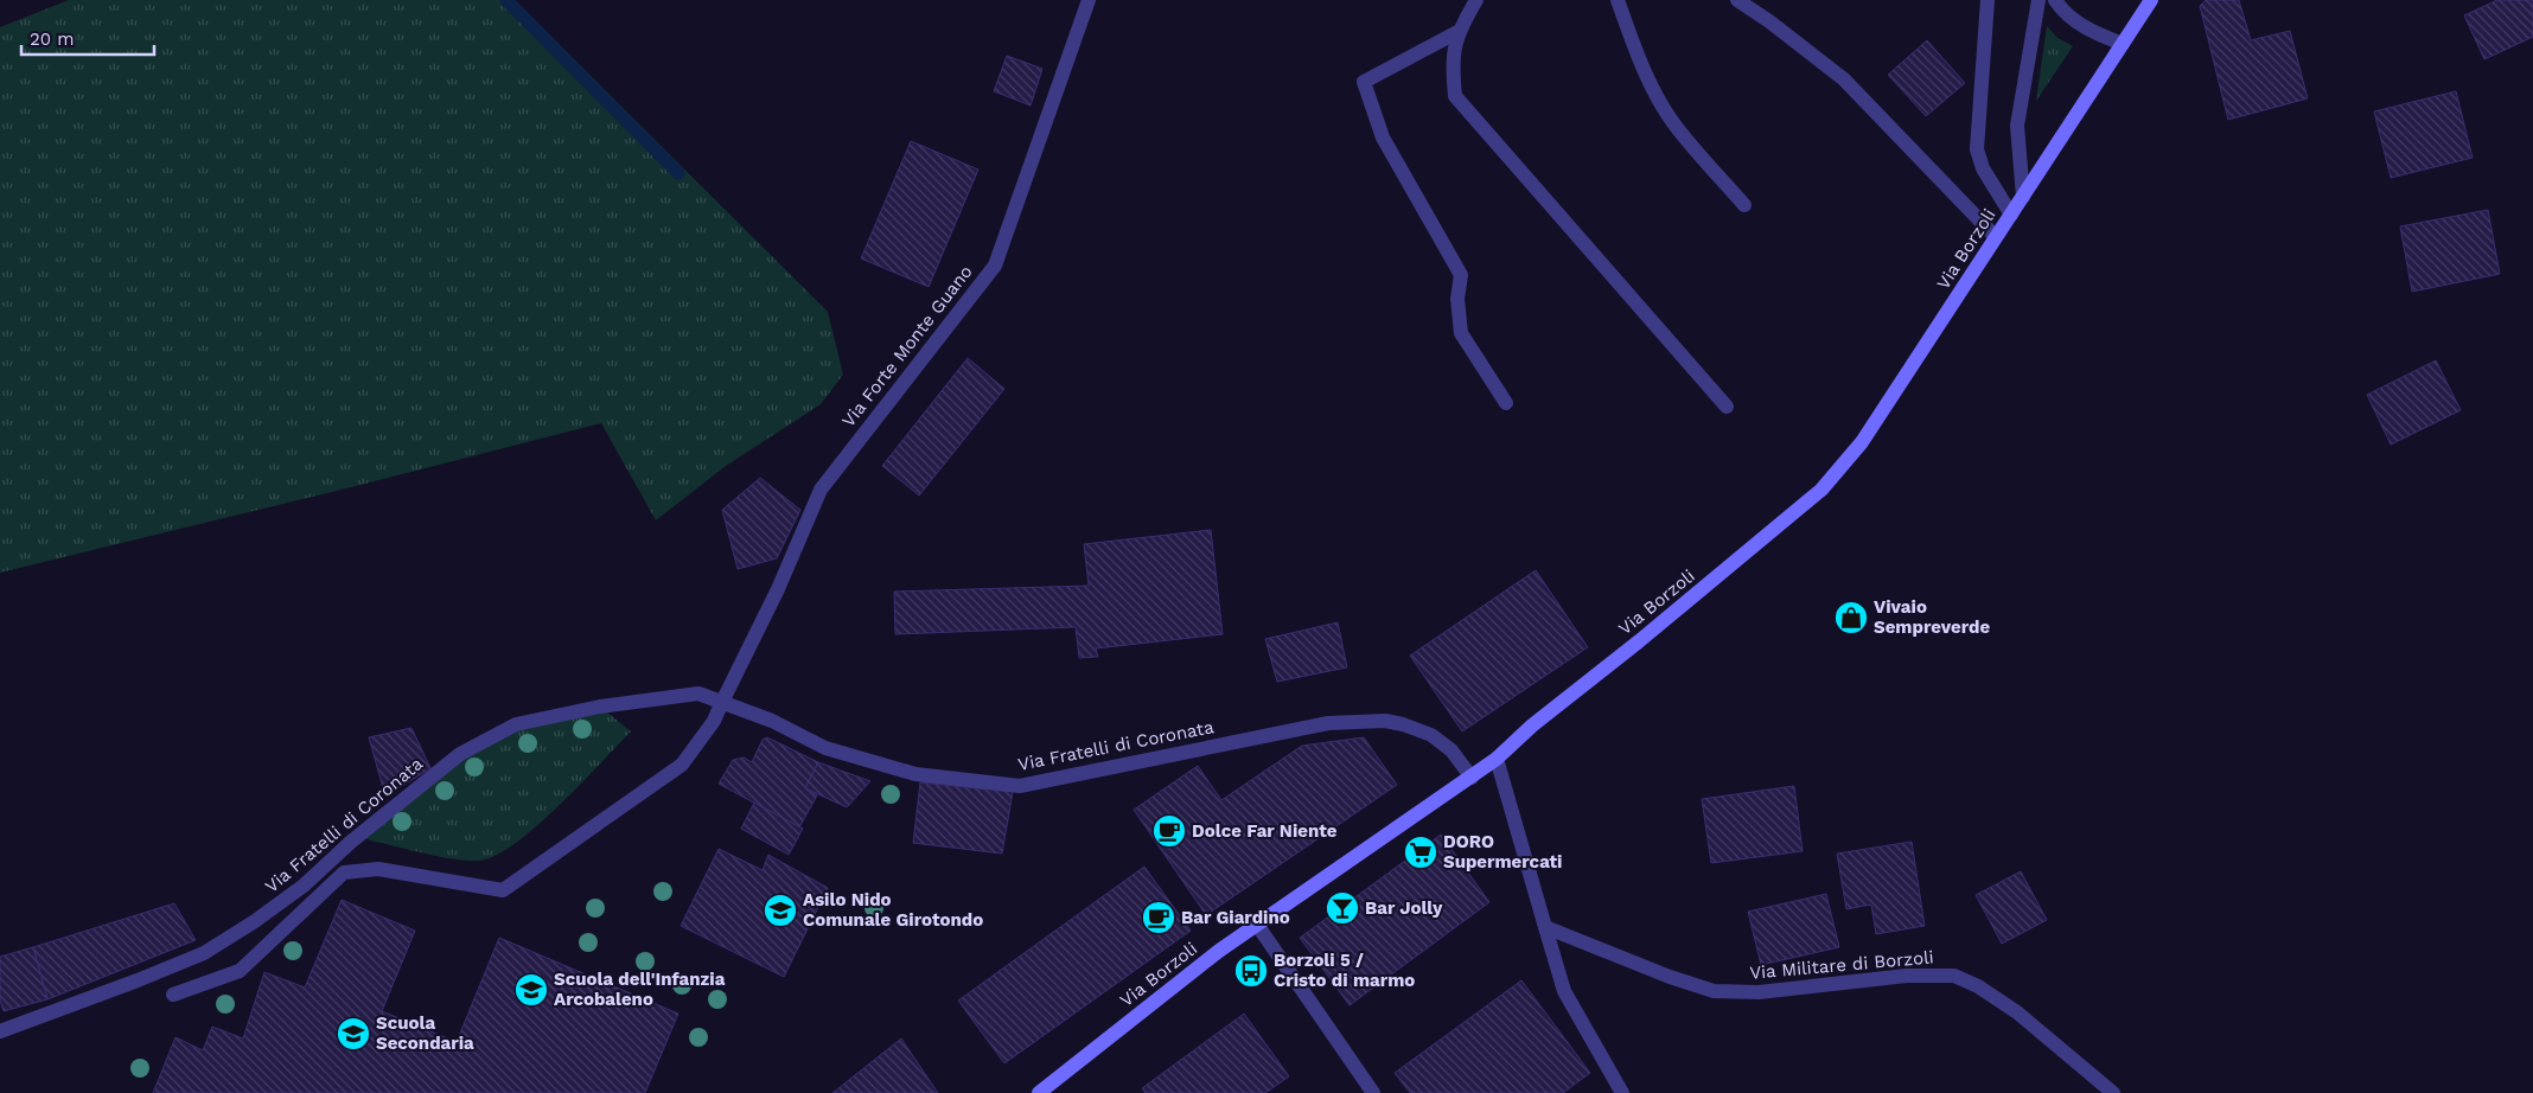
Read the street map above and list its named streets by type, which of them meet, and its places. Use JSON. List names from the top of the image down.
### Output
{
  "streets": {
    "main road": ["Via Borzoli"],
    "street": ["Via Forte Monte Guano", "Via Fratelli di Coronata", "Via Militare di Borzoli"]
  },
  "crossings": [
    ["Via Borzoli", "Via Fratelli di Coronata"],
    ["Via Forte Monte Guano", "Via Fratelli di Coronata"]
  ],
  "places": {
    "shop": ["Vivaio Sempreverde"],
    "cafe": ["Dolce Far Niente", "Bar Giardino"],
    "supermarket": ["DORO Supermercati"],
    "bar": ["Bar Jolly"],
    "school or university": ["Asilo Nido Comunale Girotondo", "Scuola dell'Infanzia Arcobaleno", "Scuola Secondaria"],
    "bus stop": ["Borzoli 5 / Cristo di marmo"]
  },
  "scale_bar": "20 m"
}
